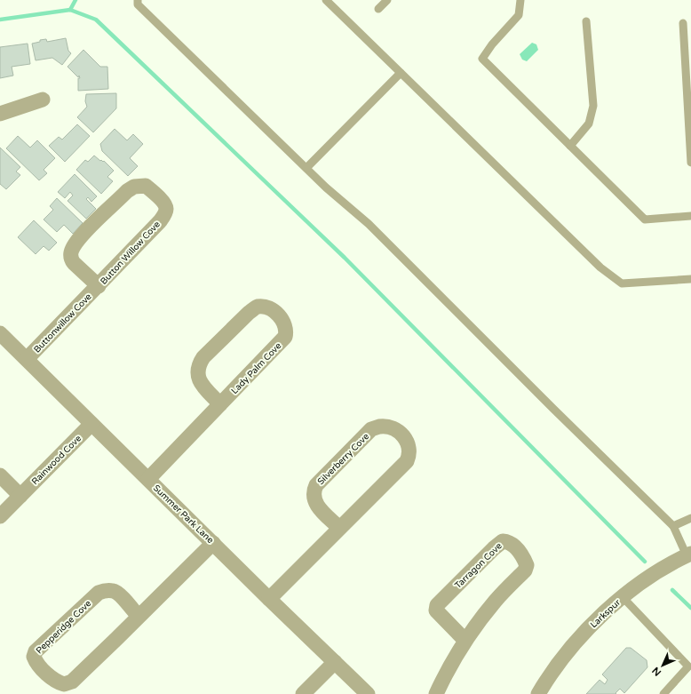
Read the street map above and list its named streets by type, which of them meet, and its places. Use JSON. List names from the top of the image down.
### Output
{
  "streets": {
    "street": [
      "Button Willow Cove",
      "Buttonwillow Cove",
      "Lady Palm Cove",
      "Silverberry Cove",
      "Rainwood Cove",
      "Summer Park Lane",
      "Tarragon Cove",
      "Larkspur",
      "Pepperidge Cove"
    ]
  },
  "crossings": [
    ["Button Willow Cove", "Buttonwillow Cove"],
    ["Buttonwillow Cove", "Summer Park Lane"],
    ["Lady Palm Cove", "Summer Park Lane"],
    ["Silverberry Cove", "Summer Park Lane"],
    ["Rainwood Cove", "Summer Park Lane"],
    ["Summer Park Lane", "Pepperidge Cove"]
  ],
  "north": "bottom left"
}
